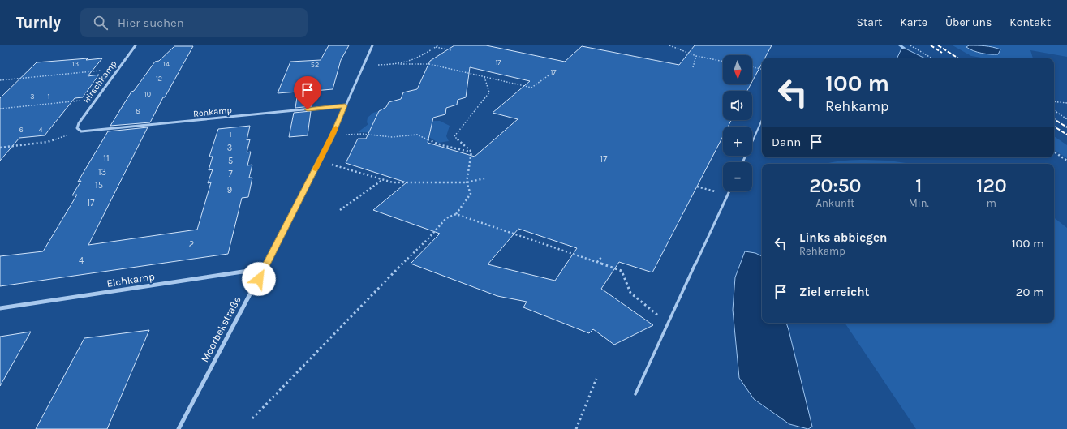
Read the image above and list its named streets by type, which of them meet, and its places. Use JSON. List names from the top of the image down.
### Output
{
  "streets": {
    "street": [
      "Hirschkamp",
      "Rehkamp",
      "Elchkamp",
      "Moorbekstraße"
    ]
  },
  "crossings": [
    ["Hirschkamp", "Rehkamp"],
    ["Rehkamp", "Moorbekstraße"],
    ["Elchkamp", "Moorbekstraße"]
  ],
  "house_numbers": [
    "17",
    "13",
    "14",
    "52",
    "17",
    "12",
    "10",
    "3",
    "1",
    "8",
    "6",
    "4",
    "1",
    "3",
    "11",
    "17",
    "5",
    "13",
    "7",
    "15",
    "9",
    "17",
    "2",
    "4"
  ],
  "north": "bottom",
  "page": {
    "header": "Turnly",
    "search": "Hier suchen",
    "nav": [
      "Start",
      "Karte",
      "Über uns",
      "Kontakt"
    ],
    "map_buttons": ["+", "−"],
    "turn": ["100 m", "Rehkamp"],
    "then": "Dann",
    "eta": [
      "20:50",
      "Ankunft",
      "1",
      "Min.",
      "120",
      "m"
    ],
    "list": [
      {
        "name": "Links abbiegen",
        "note": "Rehkamp",
        "value": "100 m"
      },
      {
        "name": "Ziel erreicht",
        "value": "20 m"
      }
    ]
  }
}
